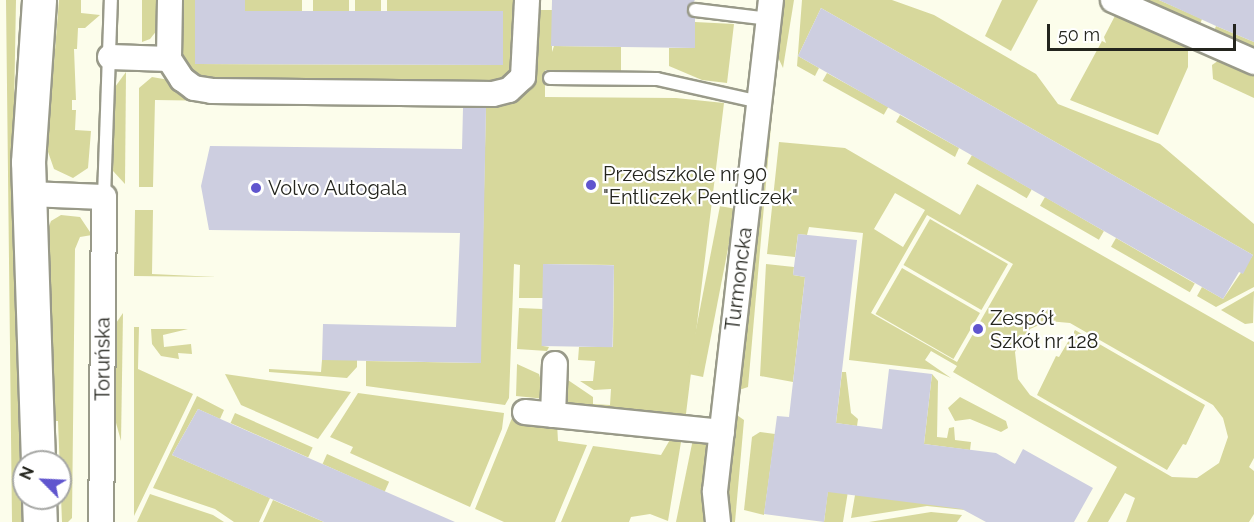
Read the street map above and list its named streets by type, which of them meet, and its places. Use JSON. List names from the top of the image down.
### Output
{
  "streets": {
    "street": ["Turmoncka", "Toruńska"]
  },
  "places": ["Przedszkole nr 90 \"Entliczek Pentliczek\"", "Volvo Autogala", "Zespół Szkół nr 128"],
  "scale_bar": "50 m",
  "north": "top left"
}
